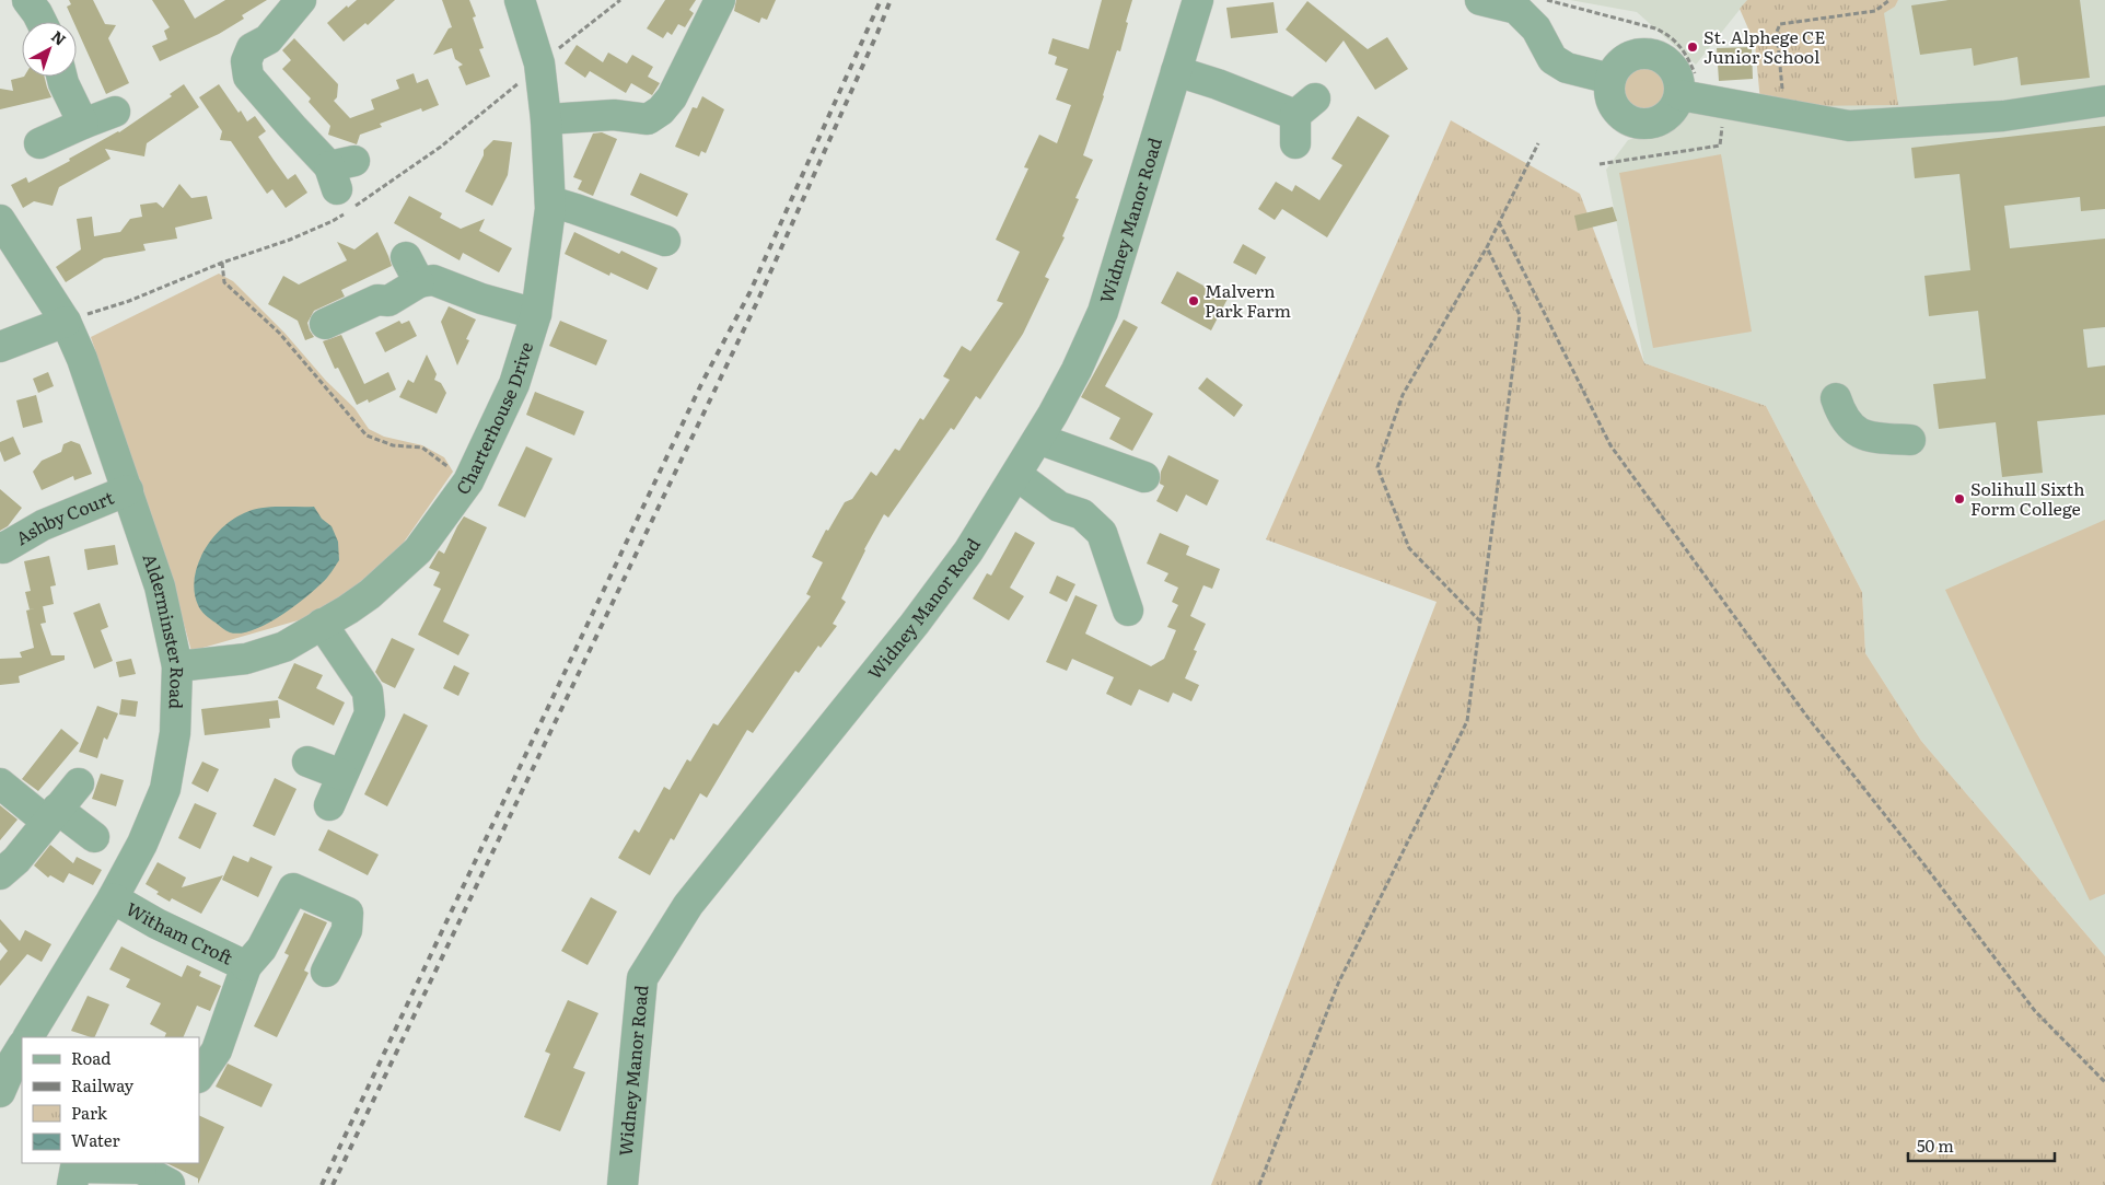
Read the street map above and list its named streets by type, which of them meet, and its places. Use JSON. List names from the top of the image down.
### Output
{
  "streets": {
    "street": [
      "Widney Manor Road",
      "Charterhouse Drive",
      "Ashby Court",
      "Alderminster Road",
      "Witham Croft"
    ]
  },
  "crossings": [
    ["Charterhouse Drive", "Alderminster Road"],
    ["Ashby Court", "Alderminster Road"],
    ["Alderminster Road", "Witham Croft"]
  ],
  "places": ["St. Alphege CE Junior School", "Malvern Park Farm", "Solihull Sixth Form College"],
  "legend": [
    "Road",
    "Railway",
    "Park",
    "Water"
  ],
  "scale_bar": "50 m",
  "north": "top right"
}
